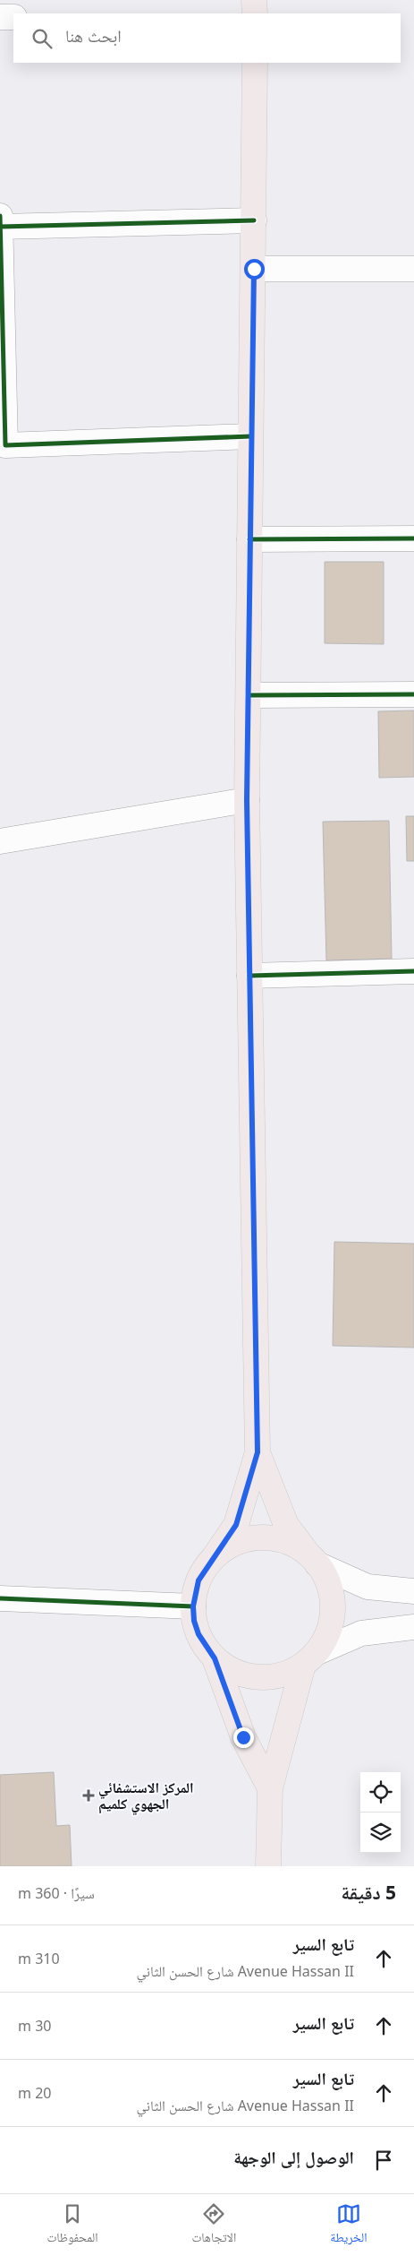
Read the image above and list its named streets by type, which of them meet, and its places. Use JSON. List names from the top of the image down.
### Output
{
  "places": {
    "health": ["المركز الاستشفائي الجهوي كلميم"]
  },
  "page": {
    "search": "ابحث هنا",
    "heading": ["5 دقيقة", "سيرًا · 360 m"],
    "list": [
      ["تابع السير", "Avenue Hassan II شارع الحسن الثاني", "310 m"],
      ["تابع السير", "30 m"],
      ["تابع السير", "Avenue Hassan II شارع الحسن الثاني", "20 m"],
      "الوصول إلى الوجهة"
    ],
    "nav": ["الخريطة", "الاتجاهات", "المحفوظات"]
  }
}
